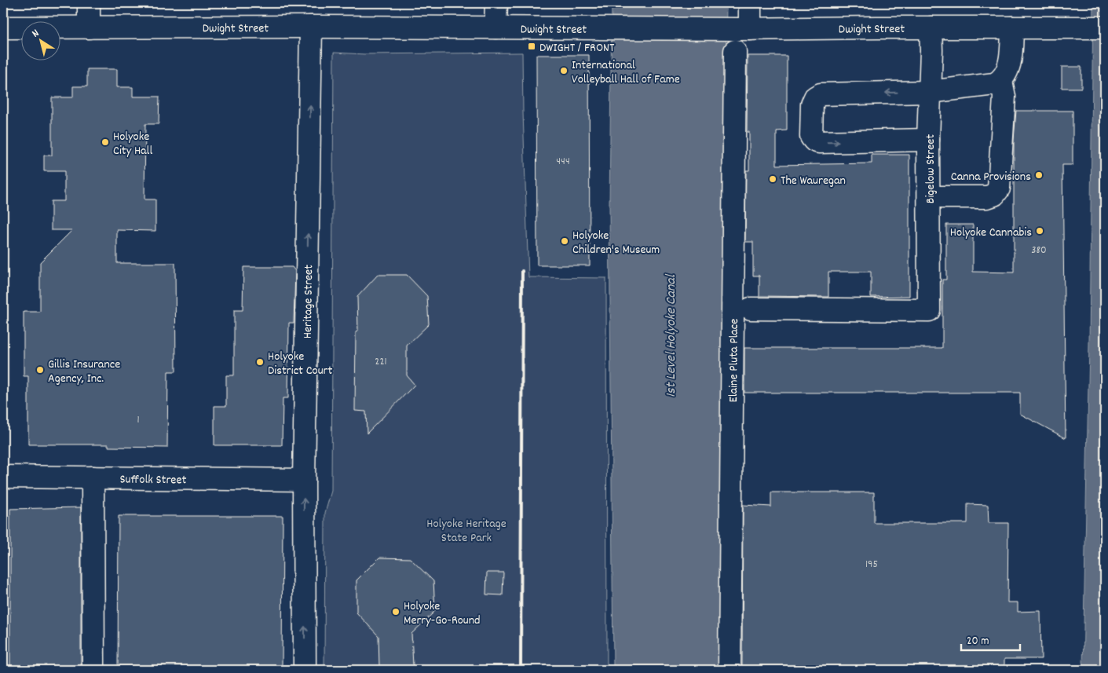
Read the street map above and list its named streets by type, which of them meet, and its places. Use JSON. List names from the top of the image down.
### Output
{
  "streets": {
    "street": [
      "Dwight Street",
      "Bigelow Street",
      "Heritage Street",
      "Elaine Pluta Place",
      "Suffolk Street"
    ]
  },
  "crossings": [
    ["Dwight Street", "Bigelow Street"],
    ["Dwight Street", "Heritage Street"],
    ["Heritage Street", "Suffolk Street"]
  ],
  "one_way": ["Heritage Street"],
  "water": ["1st Level Holyoke Canal"],
  "parks": ["Holyoke Heritage State Park"],
  "places": {
    "transit": ["DWIGHT / FRONT"],
    "other": [
      "International Volleyball Hall of Fame",
      "Holyoke City Hall",
      "Canna Provisions",
      "The Wauregan",
      "Holyoke Cannabis",
      "Holyoke Children's Museum",
      "Holyoke District Court",
      "Gillis Insurance Agency, Inc.",
      "Holyoke Merry-Go-Round"
    ]
  },
  "house_numbers": [
    "444",
    "380",
    "221",
    "1",
    "195"
  ],
  "scale_bar": "20 m",
  "north": "top left"
}
